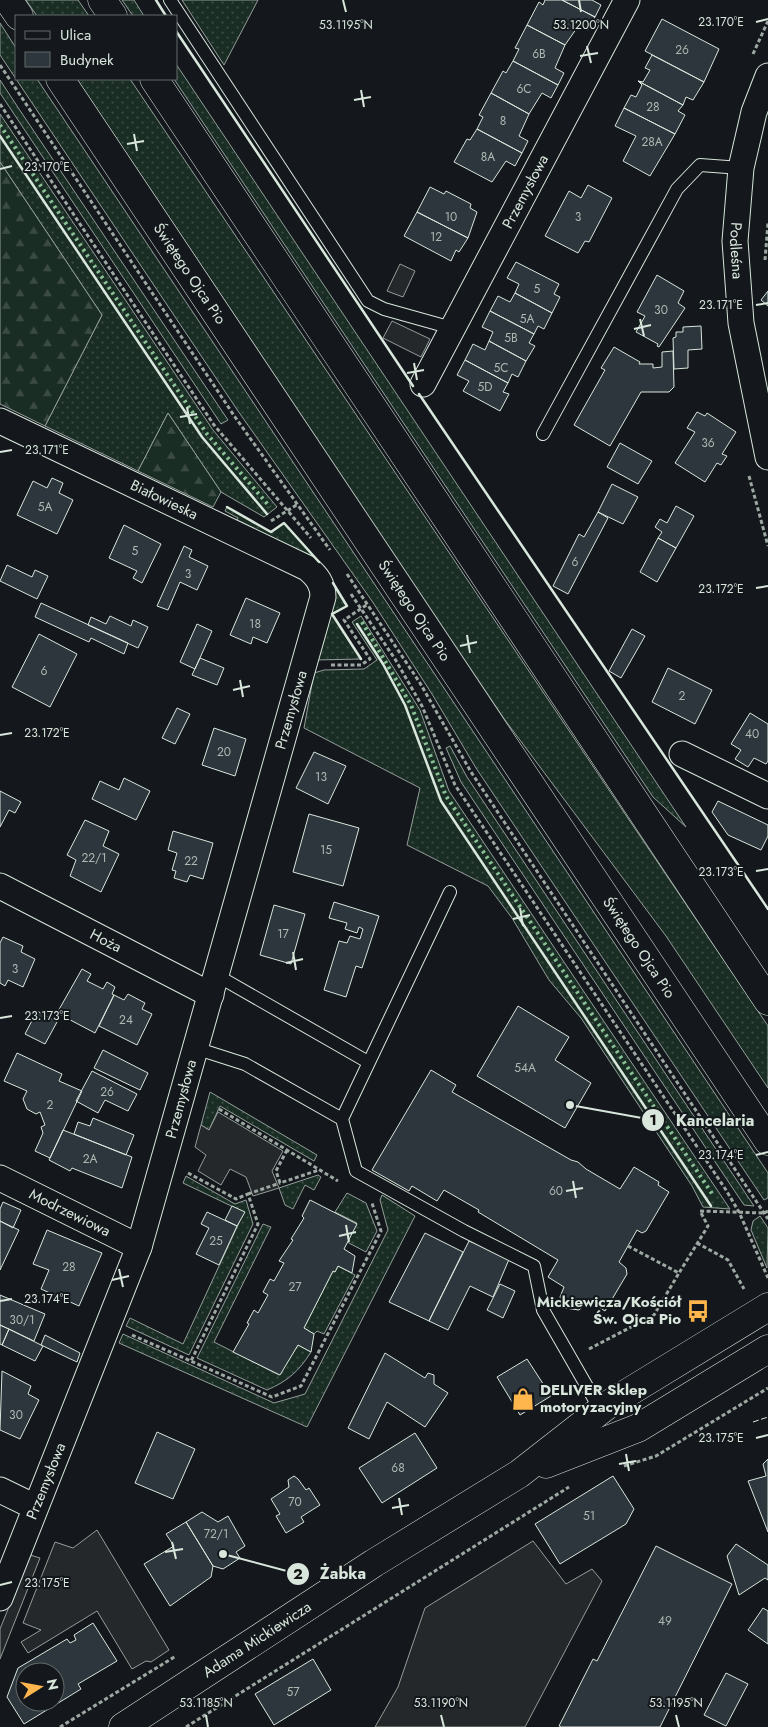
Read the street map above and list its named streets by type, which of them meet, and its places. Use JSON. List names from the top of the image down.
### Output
{
  "streets": {
    "main road": ["Świętego Ojca Pio", "Adama Mickiewicza"],
    "street": [
      "Przemysłowa",
      "Podleśna",
      "Białowieska",
      "Hoża",
      "Modrzewiowa"
    ]
  },
  "crossings": [
    ["Przemysłowa", "Białowieska"],
    ["Przemysłowa", "Hoża"],
    ["Przemysłowa", "Modrzewiowa"]
  ],
  "places": {
    "other": ["Kancelaria", "Żabka"],
    "bus stop": ["Mickiewicza/Kościół Św. Ojca Pio"],
    "shop": ["DELIVER Sklep motoryzacyjny"]
  },
  "house_numbers": [
    "26",
    "6B",
    "6C",
    "28",
    "8",
    "28A",
    "8A",
    "10",
    "3",
    "12",
    "5",
    "30",
    "5A",
    "5B",
    "5C",
    "5D",
    "36",
    "5A",
    "5",
    "6",
    "3",
    "18",
    "6",
    "2",
    "40",
    "20",
    "13",
    "15",
    "22/1",
    "22",
    "17",
    "3",
    "24",
    "54A",
    "26",
    "2",
    "2A",
    "60",
    "25",
    "28",
    "27",
    "30/1",
    "30",
    "68",
    "70",
    "51",
    "72/1",
    "49",
    "57"
  ],
  "legend": ["Ulica", "Budynek"],
  "north": "right",
  "coordinates": [
    "23.170°E",
    "53.1195°N",
    "53.1200°N",
    "23.171°E",
    "23.172°E",
    "23.173°E",
    "23.174°E",
    "23.175°E",
    "53.1185°N",
    "53.1190°N"
  ]
}
